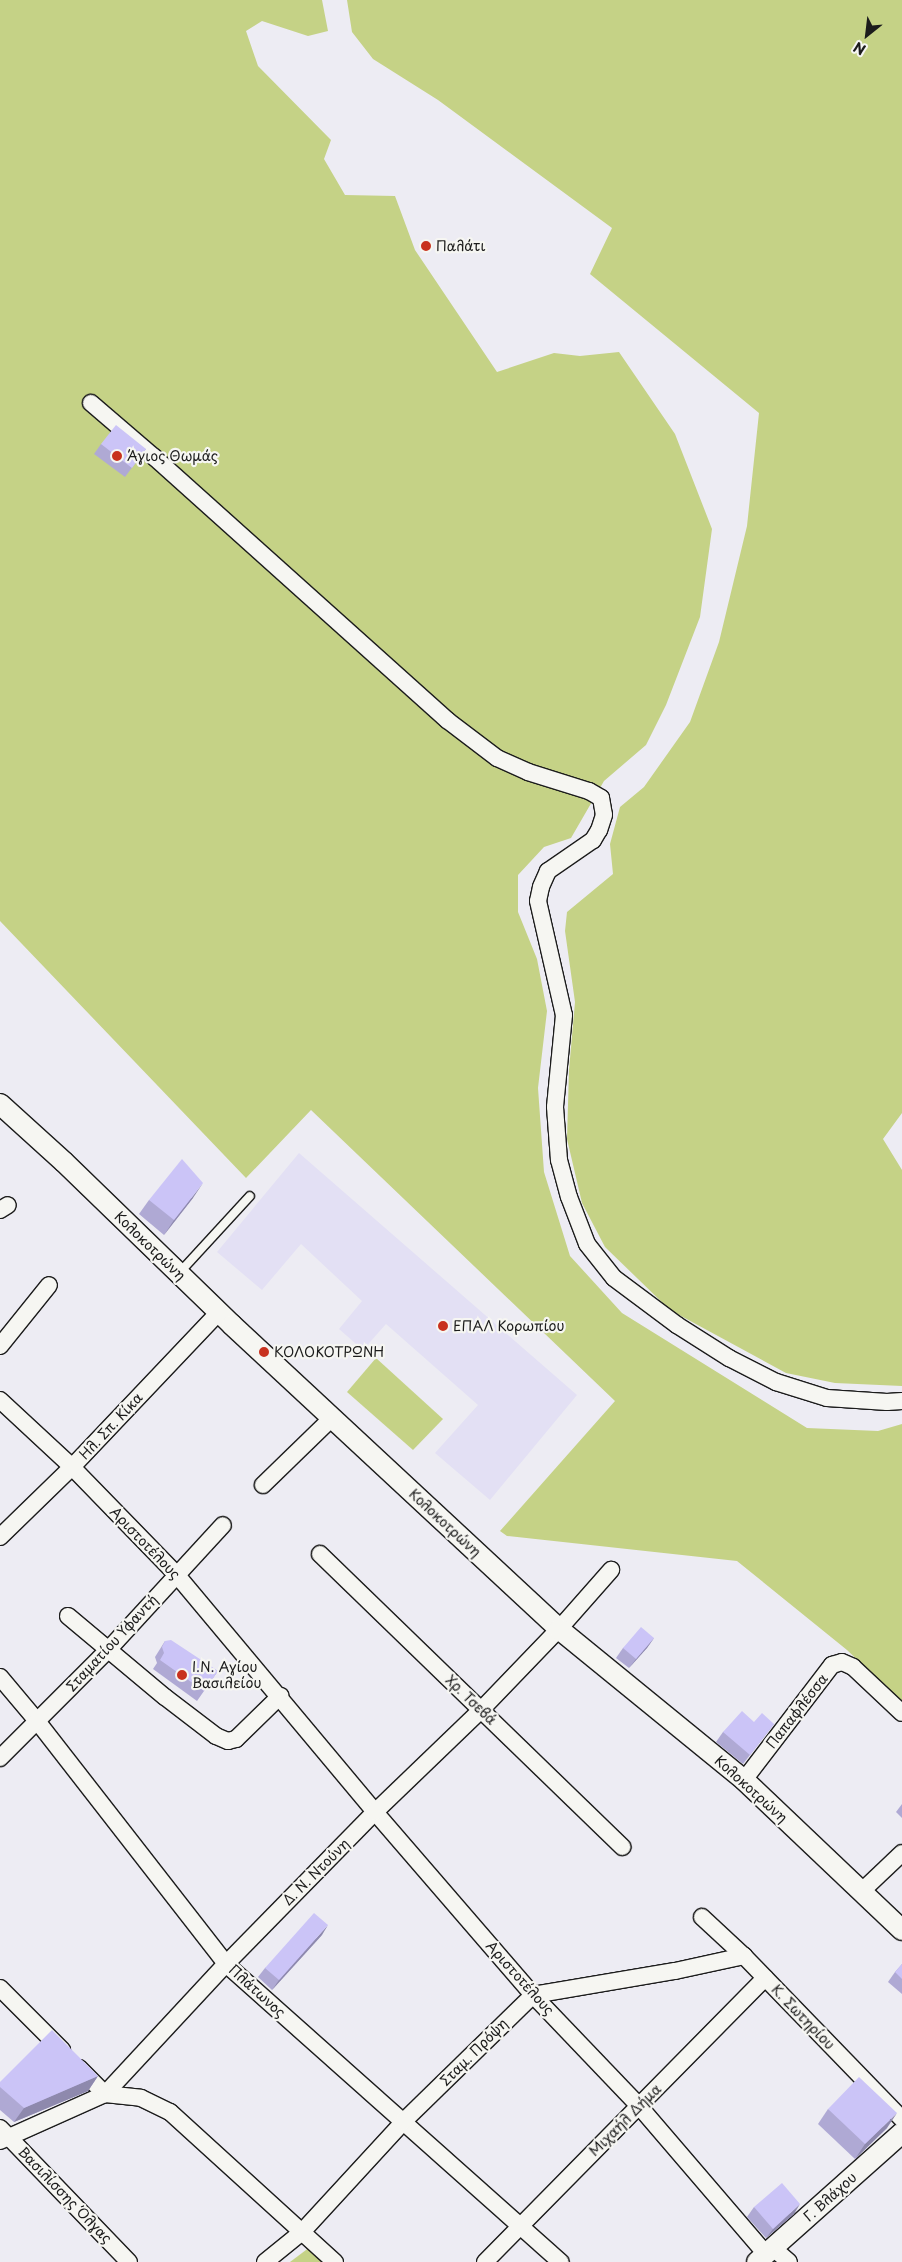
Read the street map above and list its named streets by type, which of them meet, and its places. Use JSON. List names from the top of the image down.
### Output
{
  "streets": {
    "street": [
      "Κολοκοτρώνη",
      "Ηλ. Σπ. Κίκα",
      "Αριστοτέλους",
      "Σταματίου Υφαντή",
      "Χρ. Τσεβά",
      "Παπαφλέσσα",
      "Δ. Ν. Ντούνη",
      "Πλάτωνος",
      "Κ. Σωτηρίου",
      "Σταμ. Πρόψη",
      "Μιχαήλ Δήμα",
      "Βασιλίσσης Όλγας",
      "Γ. Βλάχου"
    ]
  },
  "crossings": [
    ["Κολοκοτρώνη", "Ηλ. Σπ. Κίκα"],
    ["Κολοκοτρώνη", "Παπαφλέσσα"],
    ["Κολοκοτρώνη", "Δ. Ν. Ντούνη"],
    ["Ηλ. Σπ. Κίκα", "Αριστοτέλους"],
    ["Αριστοτέλους", "Σταματίου Υφαντή"],
    ["Αριστοτέλους", "Δ. Ν. Ντούνη"],
    ["Αριστοτέλους", "Σταμ. Πρόψη"],
    ["Αριστοτέλους", "Μιχαήλ Δήμα"],
    ["Αριστοτέλους", "Γ. Βλάχου"],
    ["Σταματίου Υφαντή", "Πλάτωνος"],
    ["Χρ. Τσεβά", "Δ. Ν. Ντούνη"],
    ["Δ. Ν. Ντούνη", "Πλάτωνος"],
    ["Δ. Ν. Ντούνη", "Βασιλίσσης Όλγας"],
    ["Πλάτωνος", "Σταμ. Πρόψη"],
    ["Πλάτωνος", "Μιχαήλ Δήμα"],
    ["Κ. Σωτηρίου", "Μιχαήλ Δήμα"]
  ],
  "places": [
    "Παλάτι",
    "Άγιος Θωμάς",
    "ΕΠΑΛ Κορωπίου",
    "ΚΟΛΟΚΟΤΡΩΝΗ",
    "Ι.Ν. Αγίου Βασιλείου"
  ],
  "north": "bottom left"
}
